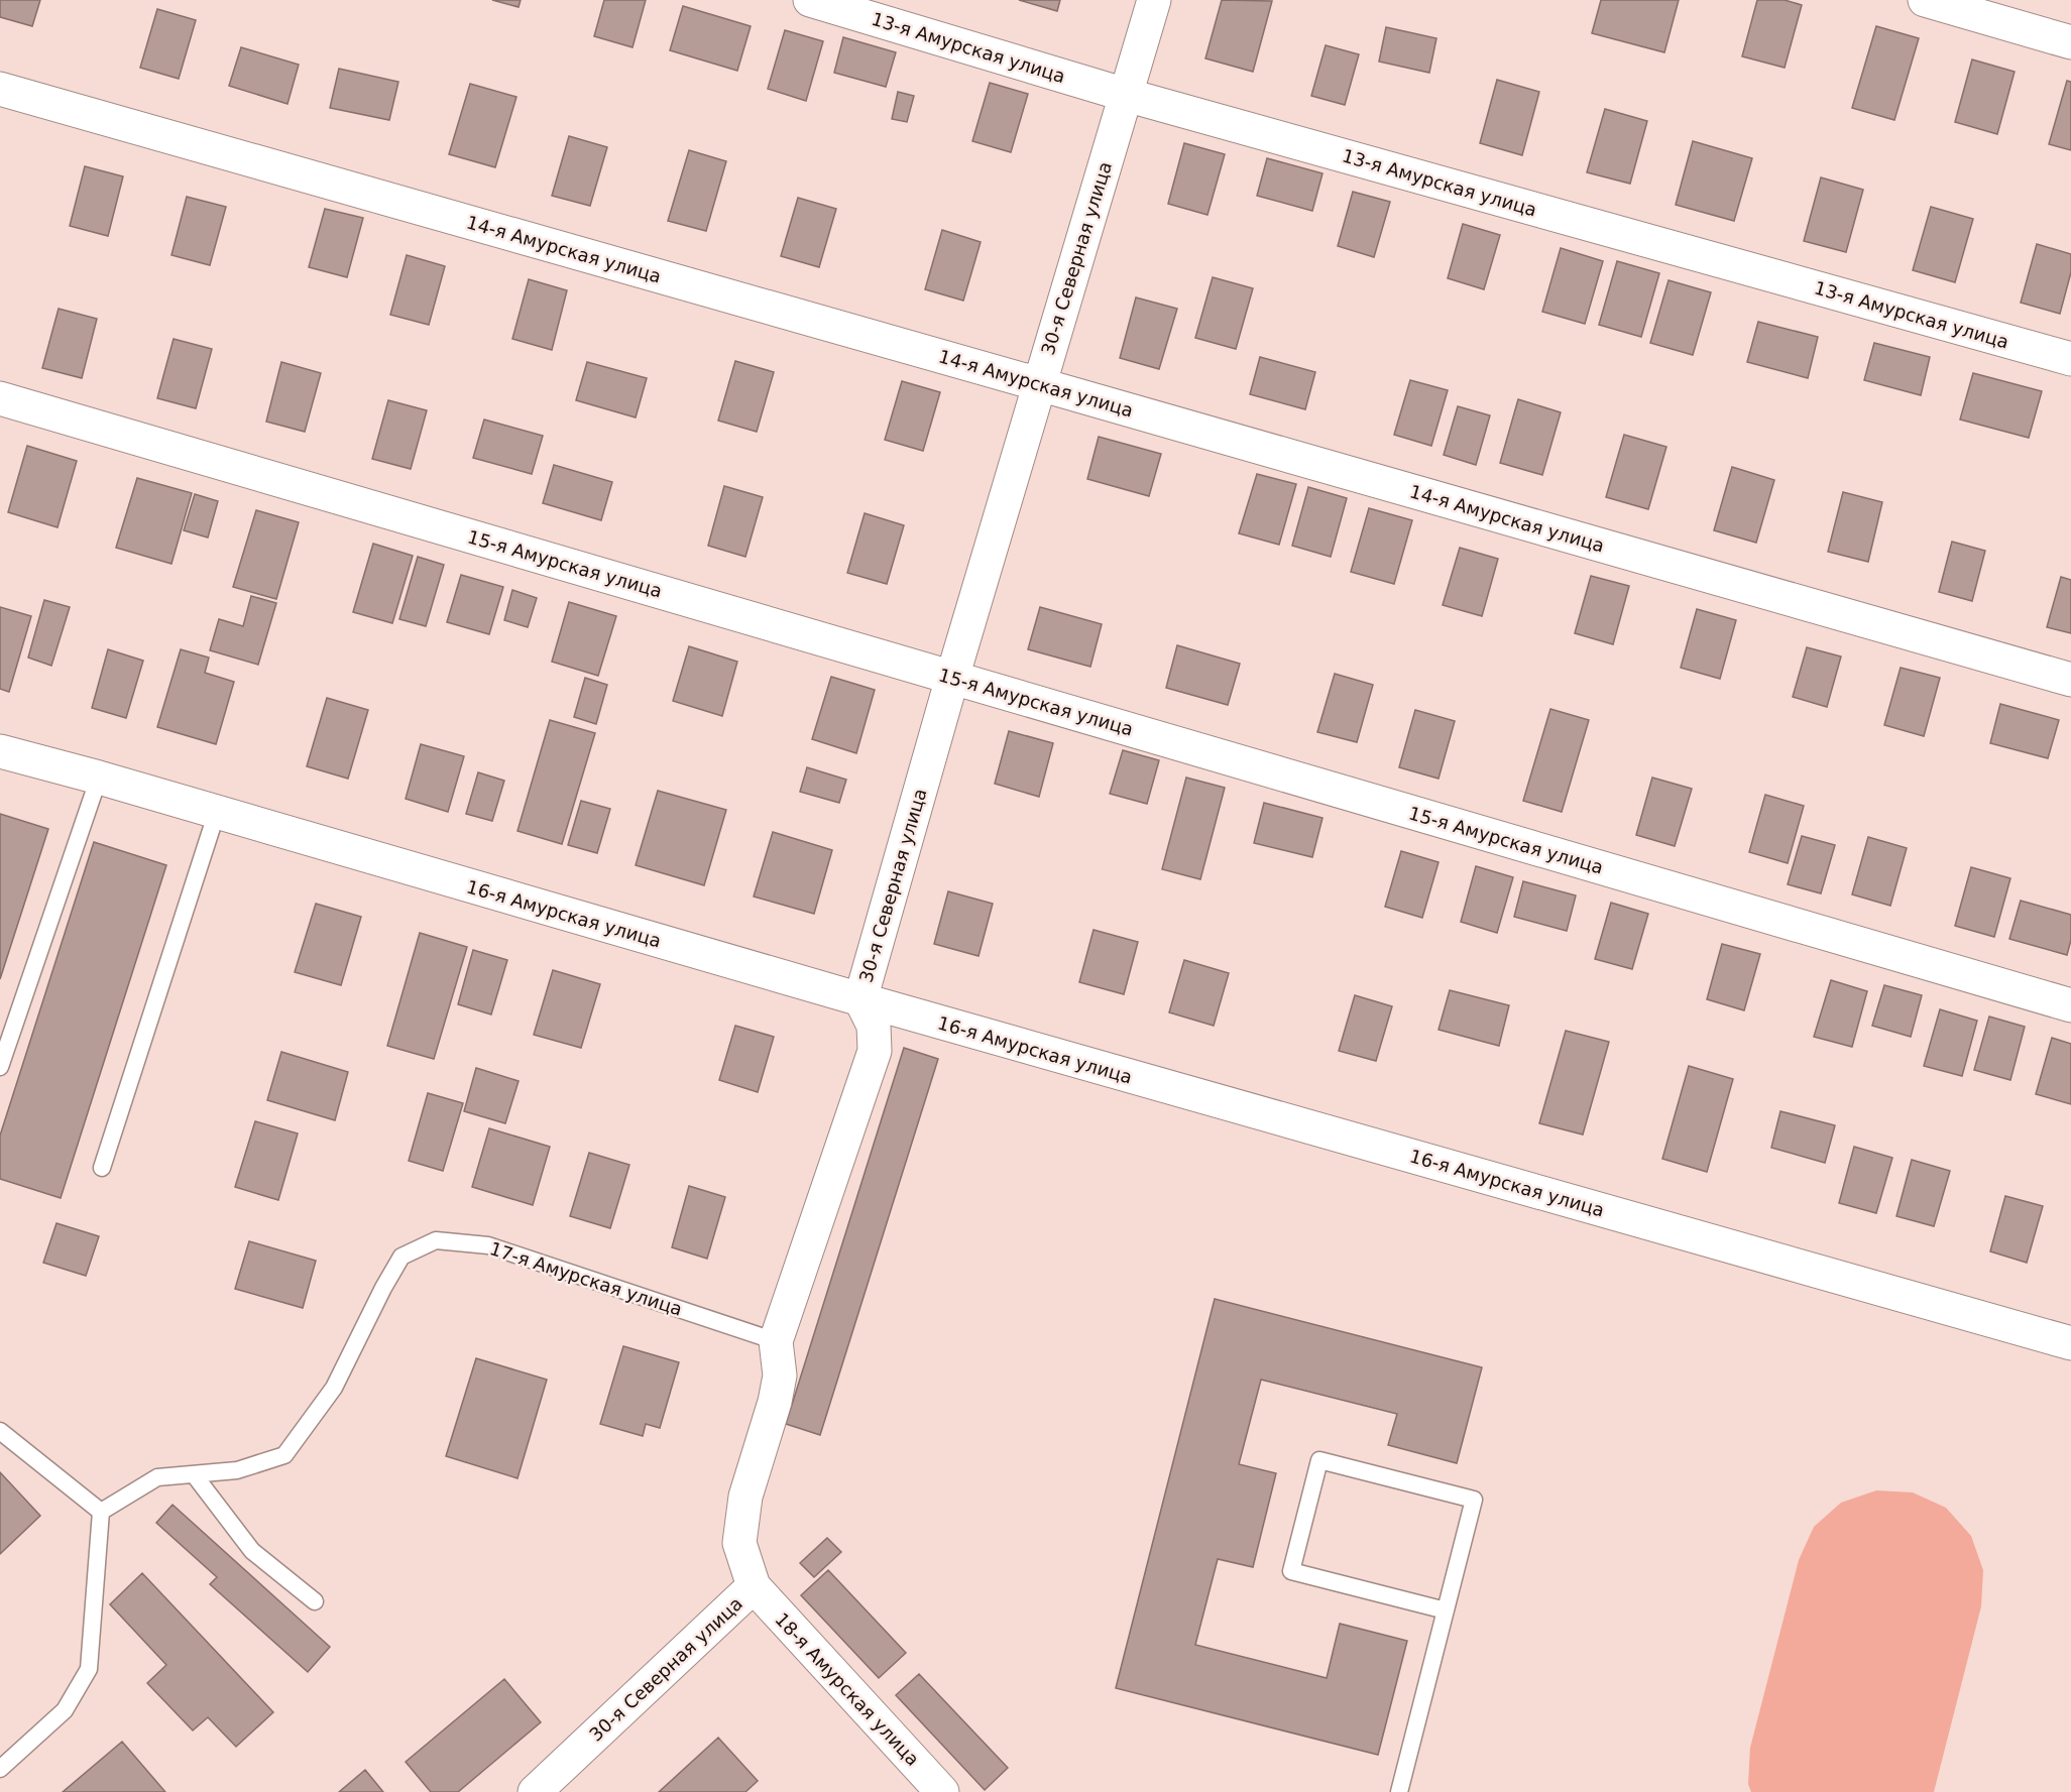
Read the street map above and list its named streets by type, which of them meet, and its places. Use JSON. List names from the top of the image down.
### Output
{
  "streets": {
    "street": [
      "13-я Амурская улица",
      "14-я Амурская улица",
      "30-я Северная улица",
      "15-я Амурская улица",
      "16-я Амурская улица",
      "18-я Амурская улица"
    ],
    "lane": ["17-я Амурская улица"]
  },
  "crossings": [
    ["13-я Амурская улица", "30-я Северная улица"],
    ["14-я Амурская улица", "30-я Северная улица"],
    ["30-я Северная улица", "15-я Амурская улица"],
    ["30-я Северная улица", "16-я Амурская улица"],
    ["30-я Северная улица", "17-я Амурская улица"],
    ["30-я Северная улица", "18-я Амурская улица"]
  ]
}
